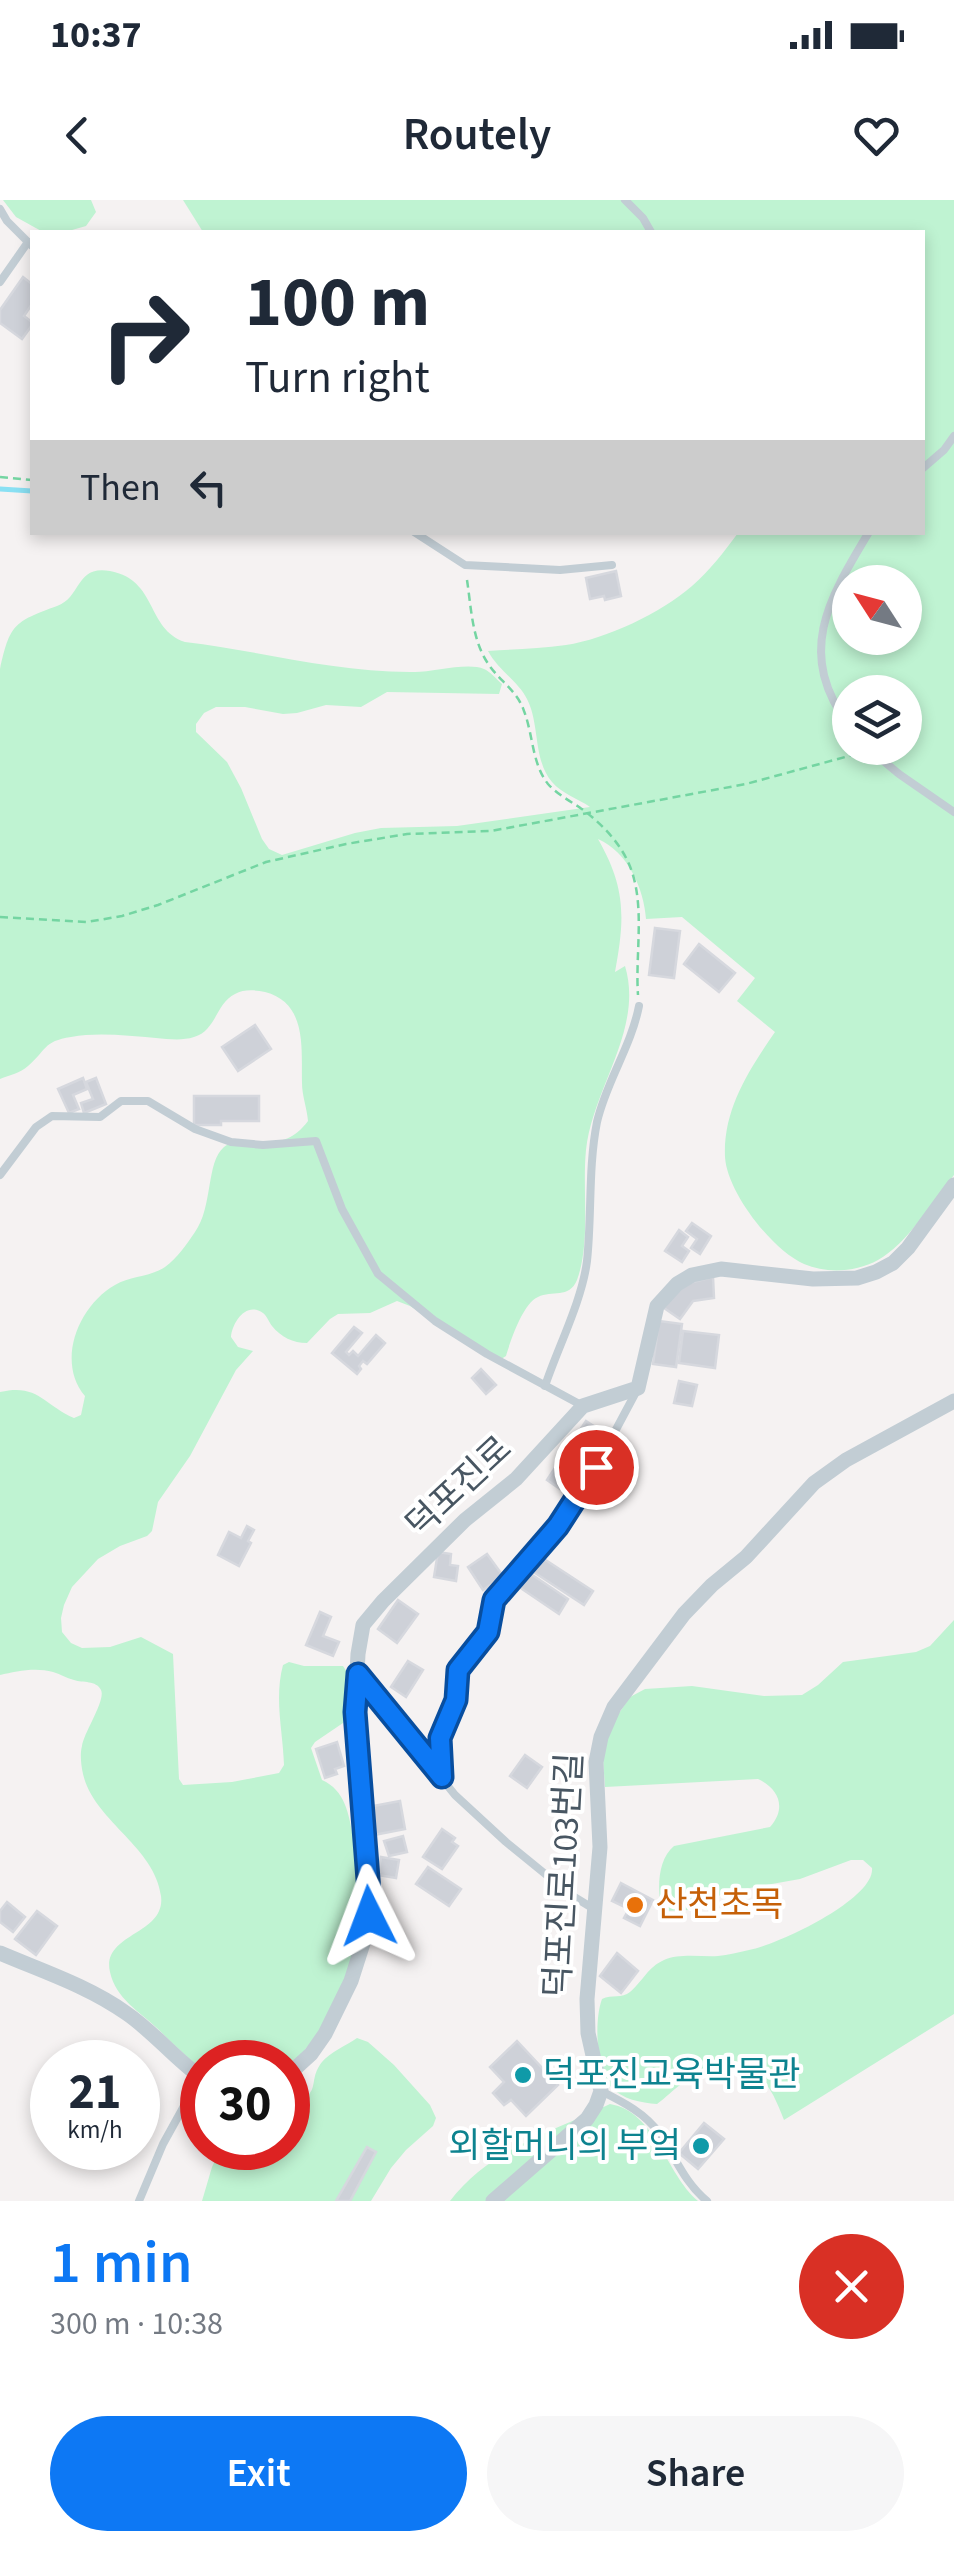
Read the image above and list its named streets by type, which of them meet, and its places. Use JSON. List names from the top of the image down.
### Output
{
  "streets": {
    "street": ["덕포진로", "덕포진로103번길"]
  },
  "places": ["산천초목", "덕포진교육박물관", "외할머니의 부엌"],
  "north": "top left",
  "page": {
    "status": "10:37",
    "header": "Routely",
    "turn": ["100 m", "Turn right"],
    "then": "Then",
    "speed": "21 km/h",
    "limit": "30",
    "heading": ["1 min", "300 m · 10:38"],
    "buttons": ["Exit", "Share"]
  }
}
